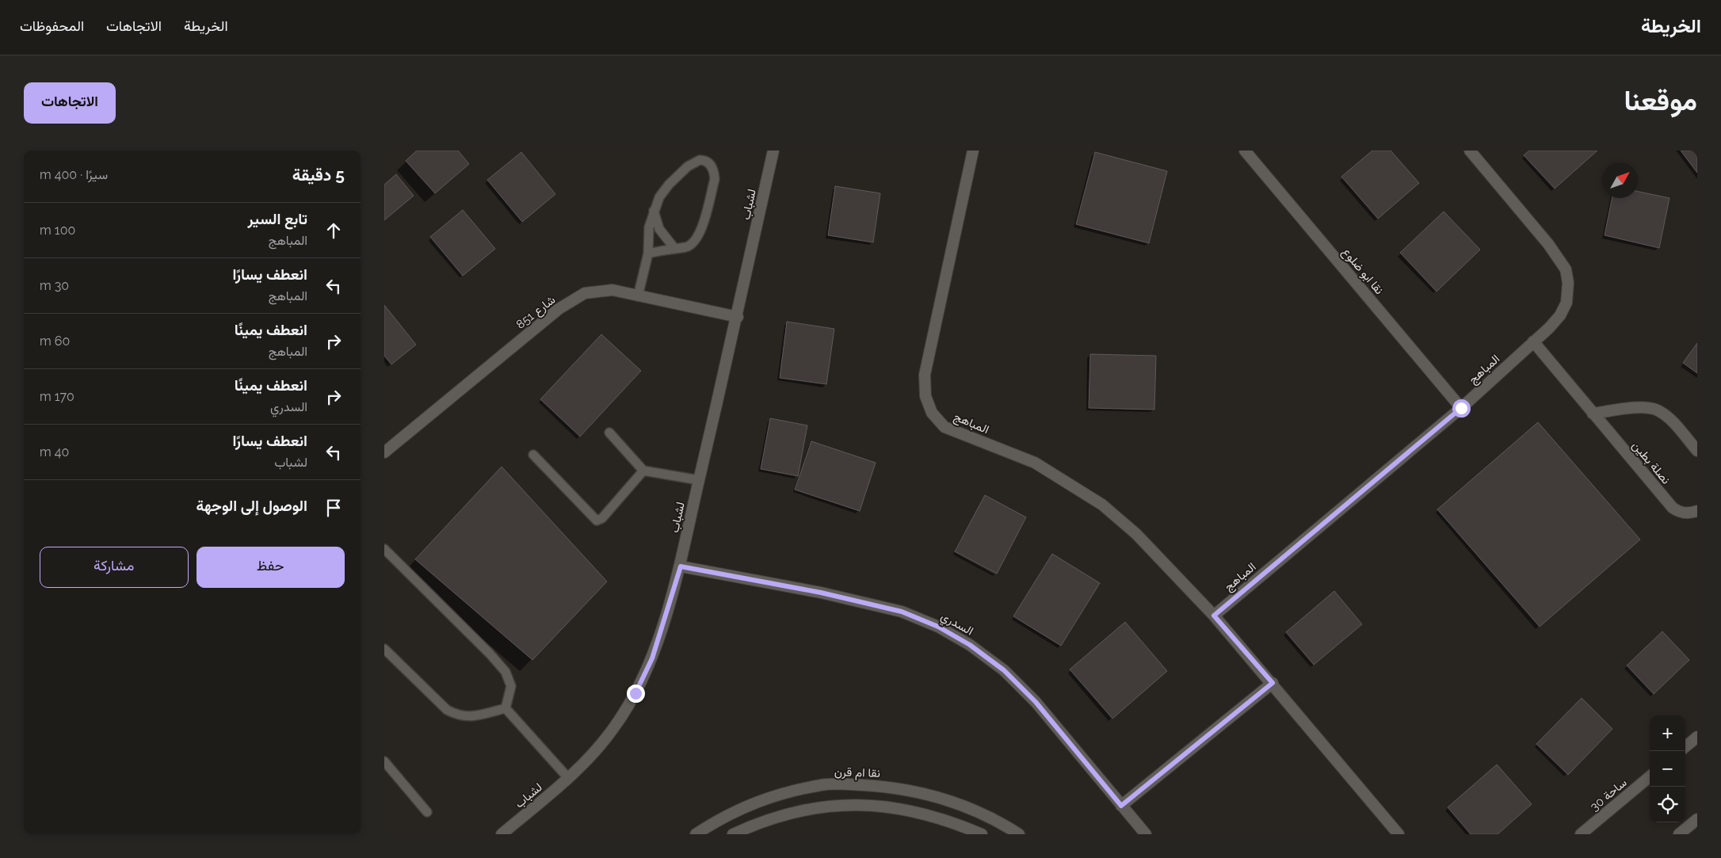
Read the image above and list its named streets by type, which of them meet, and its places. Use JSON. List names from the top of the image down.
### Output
{
  "streets": {
    "street": [
      "لشباب",
      "نقا ابو ضلوع",
      "شارع 851",
      "المباهج",
      "نصلة بطين",
      "السدري",
      "نقا ام قرن",
      "ساحة 30"
    ]
  },
  "crossings": [
    ["لشباب", "شارع 851"],
    ["لشباب", "السدري"],
    ["نقا ابو ضلوع", "المباهج"],
    ["المباهج", "نصلة بطين"]
  ],
  "north": "top right",
  "page": {
    "header": "الخريطة",
    "nav": ["الخريطة", "الاتجاهات", "المحفوظات"],
    "title": "موقعنا",
    "buttons": [
      "الاتجاهات",
      ["حفظ", "مشاركة"]
    ],
    "heading": ["5 دقيقة", "سيرًا · 400 m"],
    "list": [
      ["تابع السير", "المباهج", "100 m"],
      ["انعطف يسارًا", "المباهج", "30 m"],
      ["انعطف يمينًا", "المباهج", "60 m"],
      ["انعطف يمينًا", "السدري", "170 m"],
      ["انعطف يسارًا", "لشباب", "40 m"],
      "الوصول إلى الوجهة"
    ],
    "map_buttons": ["+", "−"]
  }
}
